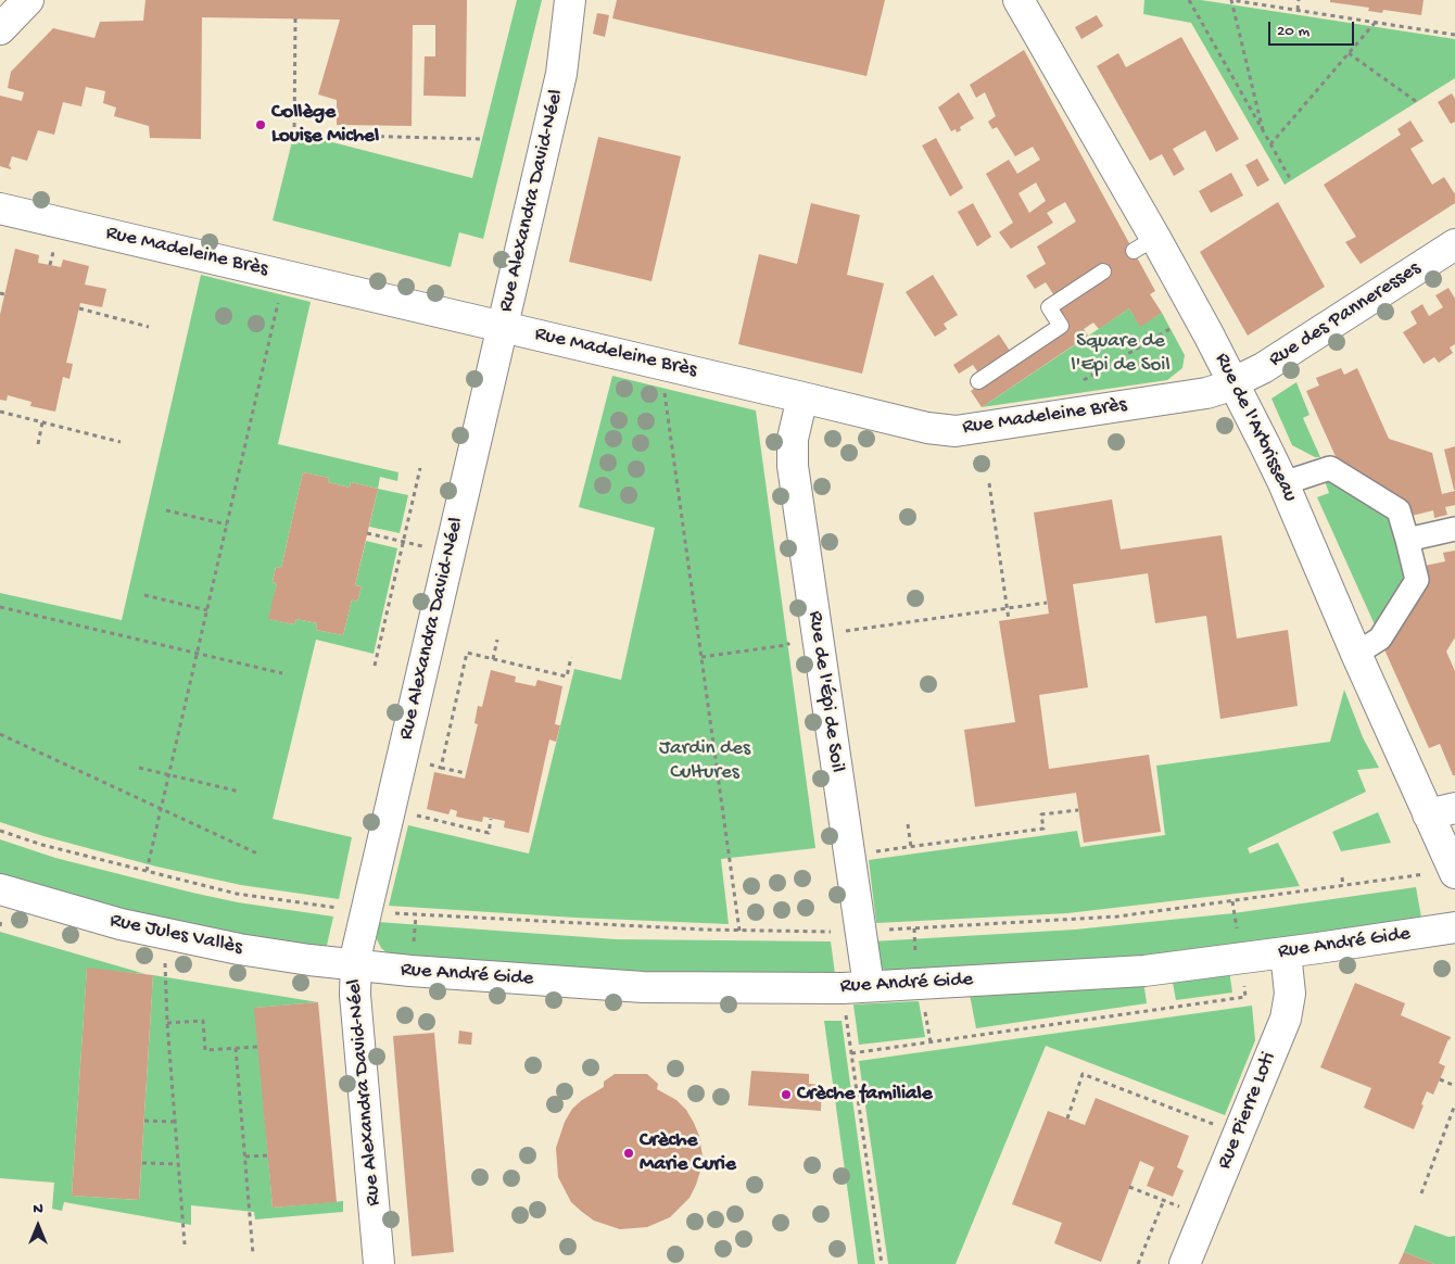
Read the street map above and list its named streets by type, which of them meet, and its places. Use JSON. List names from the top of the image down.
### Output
{
  "streets": {
    "street": [
      "Rue Alexandra David-Néel",
      "Rue Madeleine Brès",
      "Rue des Panneresses",
      "Rue de l'Arbrisseau",
      "Rue de l'Épi de Soil",
      "Rue Jules Vallès",
      "Rue André Gide",
      "Rue Pierre Loti"
    ]
  },
  "crossings": [
    ["Rue Alexandra David-Néel", "Rue Madeleine Brès"],
    ["Rue Alexandra David-Néel", "Rue Jules Vallès"],
    ["Rue Alexandra David-Néel", "Rue André Gide"],
    ["Rue Madeleine Brès", "Rue des Panneresses"],
    ["Rue Madeleine Brès", "Rue de l'Arbrisseau"],
    ["Rue Madeleine Brès", "Rue de l'Épi de Soil"],
    ["Rue des Panneresses", "Rue de l'Arbrisseau"],
    ["Rue de l'Épi de Soil", "Rue André Gide"],
    ["Rue Jules Vallès", "Rue André Gide"],
    ["Rue André Gide", "Rue Pierre Loti"]
  ],
  "parks": ["Square de l'Epi de Soil", "Jardin des Cultures"],
  "places": ["Collège Louise Michel", "Crèche familiale", "Crèche Marie Curie"],
  "scale_bar": "20 m",
  "north": "top"
}
